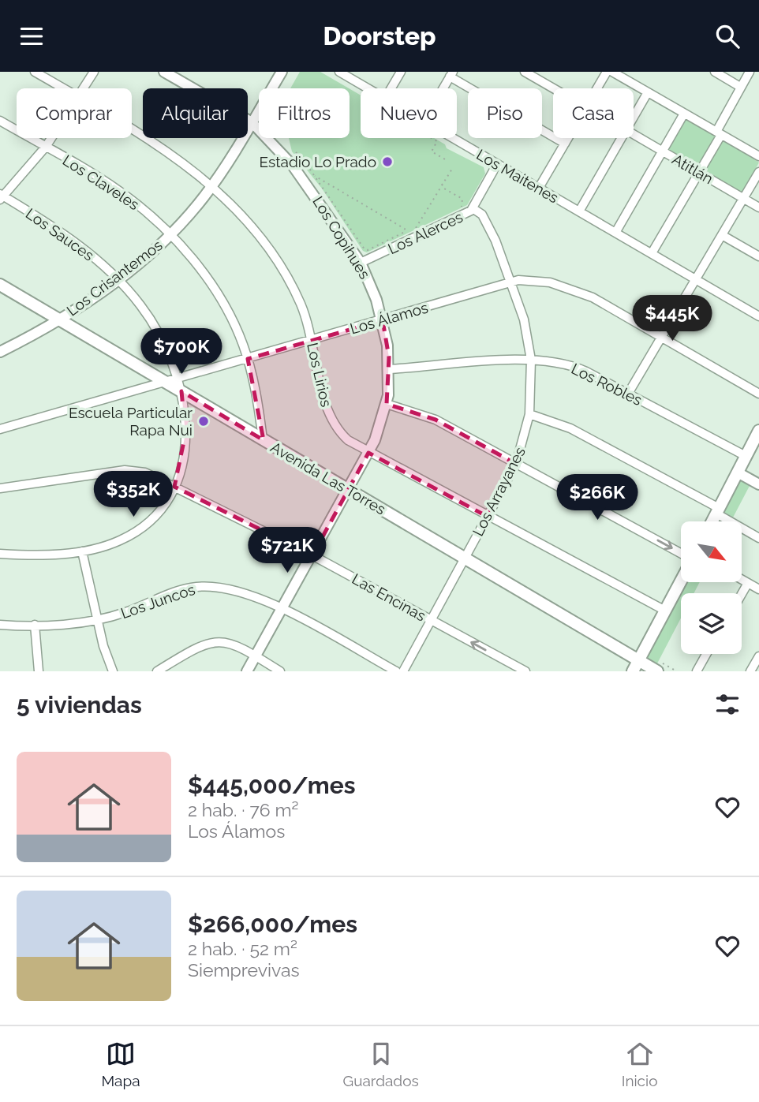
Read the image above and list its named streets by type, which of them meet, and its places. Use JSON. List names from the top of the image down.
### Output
{
  "streets": {
    "main road": ["Avenida Las Torres"],
    "street": [
      "Atitlán",
      "Los Maitenes",
      "Los Claveles",
      "Los Alerces",
      "Los Sauces",
      "Los Copihues",
      "Los Crisantemos",
      "Los Álamos",
      "Los Lirios",
      "Los Robles",
      "Los Arrayanes",
      "Las Encinas",
      "Los Juncos"
    ]
  },
  "crossings": [
    ["Los Maitenes", "Los Alerces"],
    ["Los Claveles", "Los Crisantemos"],
    ["Los Claveles", "Los Álamos"],
    ["Los Claveles", "Avenida Las Torres"],
    ["Los Alerces", "Los Copihues"],
    ["Los Alerces", "Los Arrayanes"],
    ["Los Sauces", "Los Crisantemos"],
    ["Los Sauces", "Los Álamos"],
    ["Los Sauces", "Avenida Las Torres"],
    ["Los Sauces", "Las Encinas"],
    ["Los Copihues", "Los Crisantemos"],
    ["Los Copihues", "Los Álamos"],
    ["Los Copihues", "Los Lirios"],
    ["Los Copihues", "Los Robles"],
    ["Los Copihues", "Avenida Las Torres"],
    ["Los Copihues", "Las Encinas"],
    ["Los Copihues", "Los Juncos"],
    ["Los Crisantemos", "Los Lirios"],
    ["Los Crisantemos", "Avenida Las Torres"],
    ["Los Álamos", "Los Lirios"],
    ["Los Álamos", "Avenida Las Torres"],
    ["Los Álamos", "Los Arrayanes"],
    ["Los Lirios", "Los Arrayanes"],
    ["Los Robles", "Los Arrayanes"],
    ["Avenida Las Torres", "Los Arrayanes"],
    ["Los Arrayanes", "Las Encinas"]
  ],
  "places": ["Estadio Lo Prado", "Escuela Particular Rapa Nui"],
  "north": "bottom right",
  "page": {
    "header": "Doorstep",
    "chip": [
      "Comprar",
      "Alquilar",
      "Filtros",
      "Nuevo",
      "Piso",
      "Casa"
    ],
    "price": [
      "$445K",
      "$700K",
      "$352K",
      "$266K",
      "$721K"
    ],
    "heading": "5 viviendas",
    "list": [
      {
        "name": "$445,000/mes",
        "note": "2 hab. · 76 m² · Los Álamos"
      },
      {
        "name": "$266,000/mes",
        "note": "2 hab. · 52 m² · Siemprevivas"
      }
    ],
    "tabs": ["Mapa", "Guardados", "Inicio"]
  }
}
